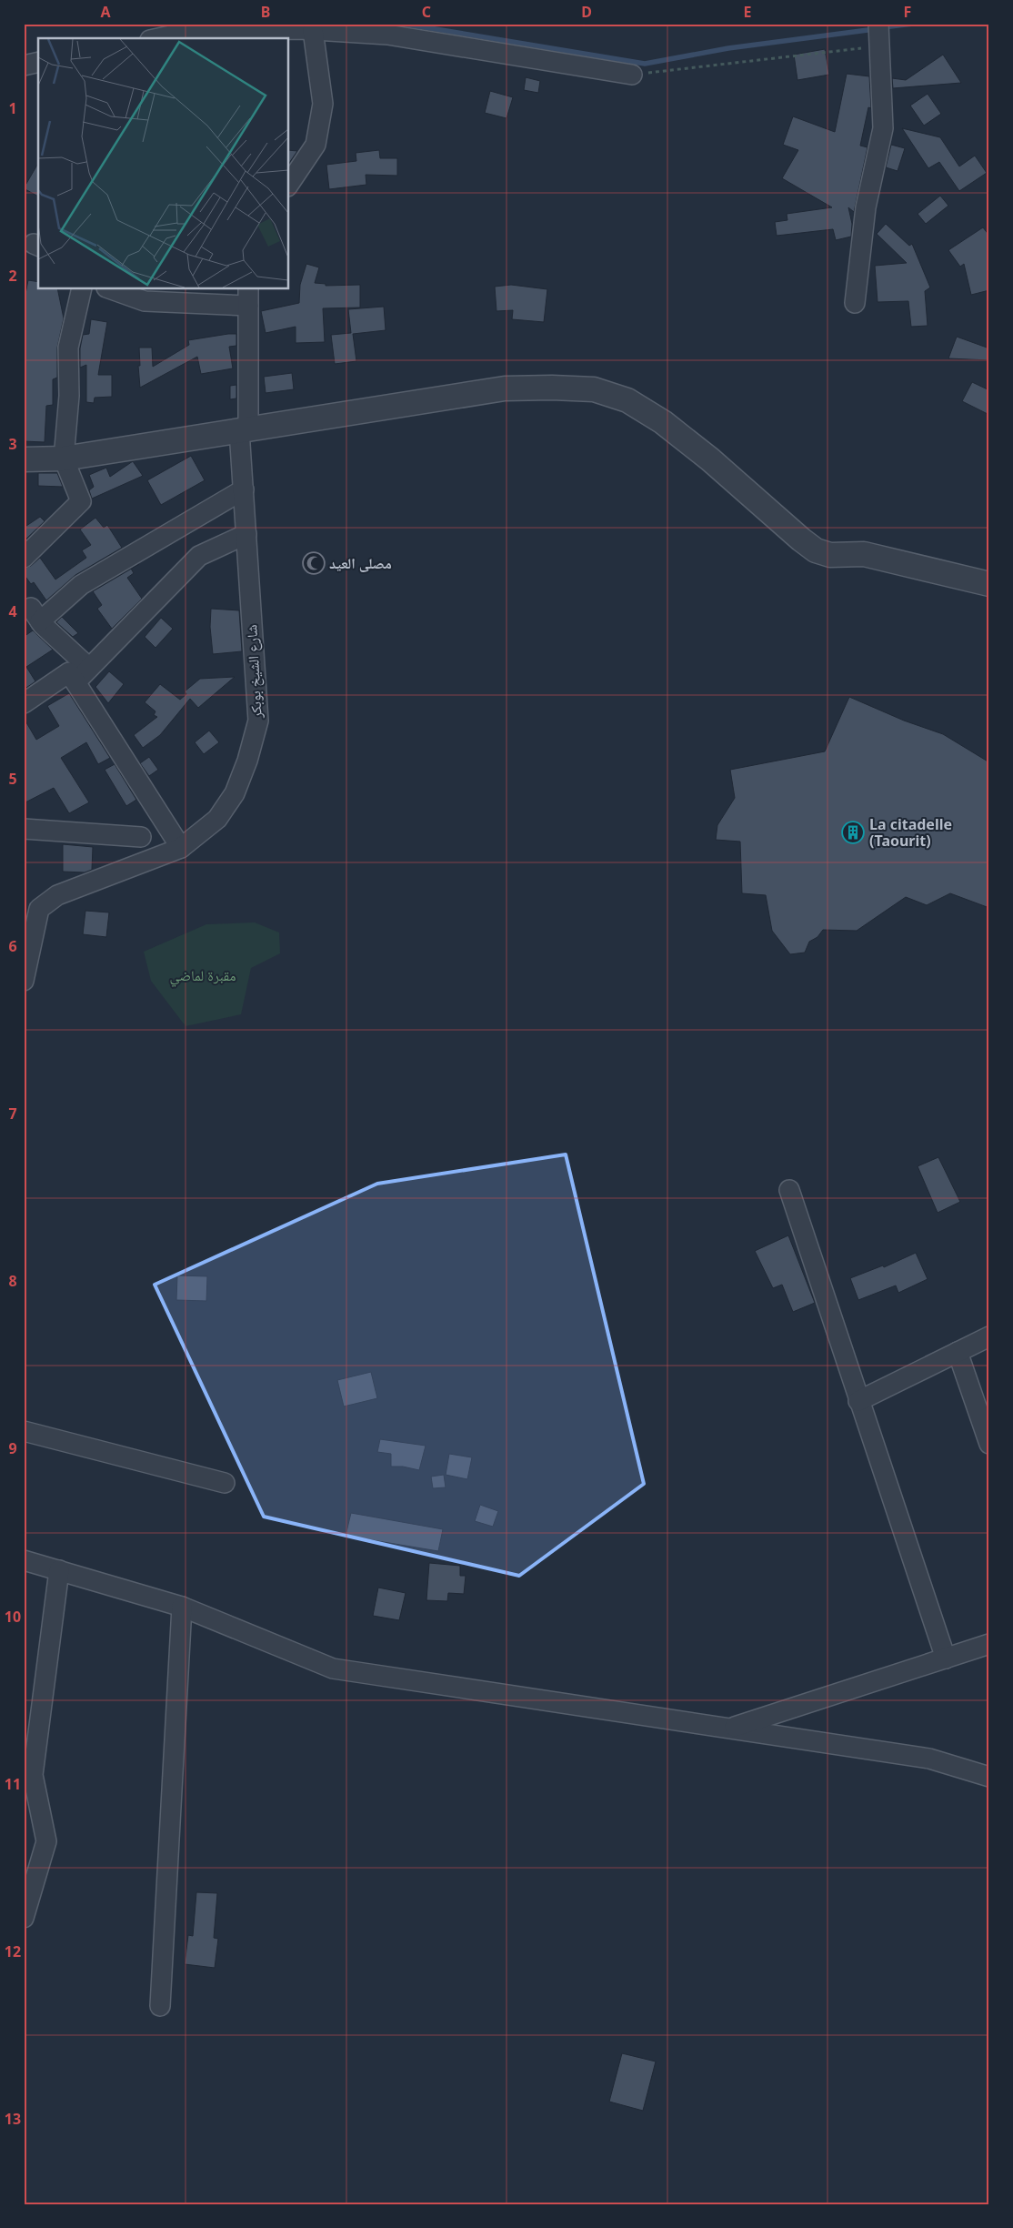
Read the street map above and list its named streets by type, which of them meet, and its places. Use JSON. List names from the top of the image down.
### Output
{
  "streets": {
    "street": ["شارع الشيخ بوبكر"]
  },
  "parks": ["مقبرة لماضي"],
  "places": {
    "mosque": ["مصلى العيد"],
    "building": ["La citadelle (Taourit)"]
  },
  "grid": {
    "columns": [
      "A",
      "B",
      "C",
      "D",
      "E",
      "F"
    ],
    "rows": [
      "1",
      "2",
      "3",
      "4",
      "5",
      "6",
      "7",
      "8",
      "9",
      "10",
      "11",
      "12",
      "13"
    ]
  }
}
